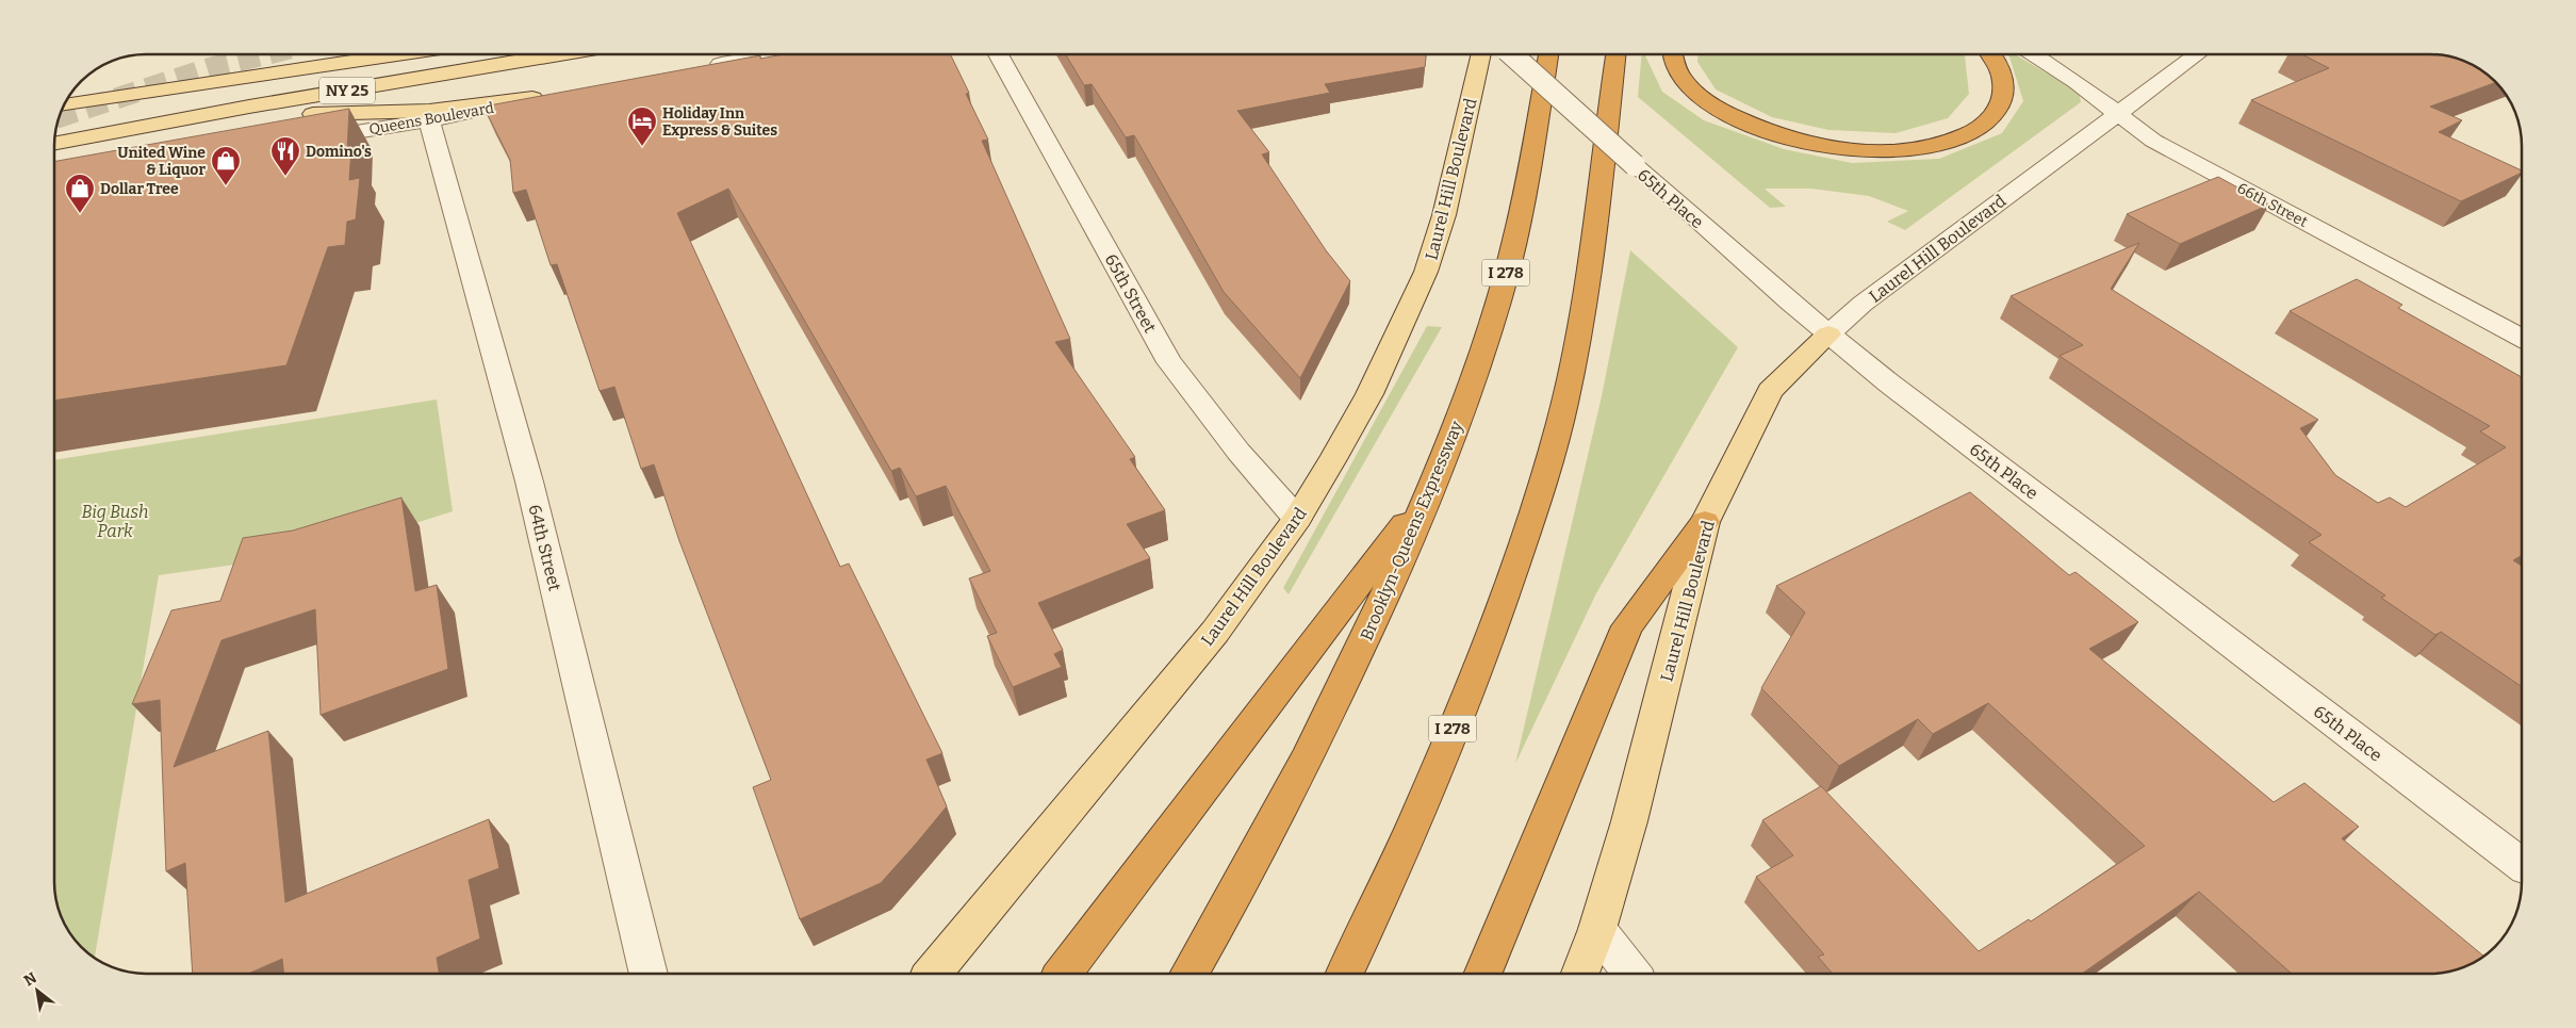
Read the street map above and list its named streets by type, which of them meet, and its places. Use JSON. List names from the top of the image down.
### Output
{
  "streets": {
    "highway": ["I 278", "Brooklyn-Queens Expressway"],
    "main road": ["NY 25", "Laurel Hill Boulevard"],
    "street": [
      "Queens Boulevard",
      "65th Place",
      "66th Street",
      "65th Street",
      "64th Street"
    ]
  },
  "crossings": [
    ["Queens Boulevard", "64th Street"],
    ["Laurel Hill Boulevard", "65th Place"],
    ["Laurel Hill Boulevard", "66th Street"],
    ["Laurel Hill Boulevard", "65th Street"]
  ],
  "parks": ["Big Bush Park"],
  "places": {
    "hotel": ["Holiday Inn Express & Suites"],
    "restaurant": ["Domino's"],
    "shop": ["United Wine & Liquor", "Dollar Tree"]
  },
  "north": "top left"
}
